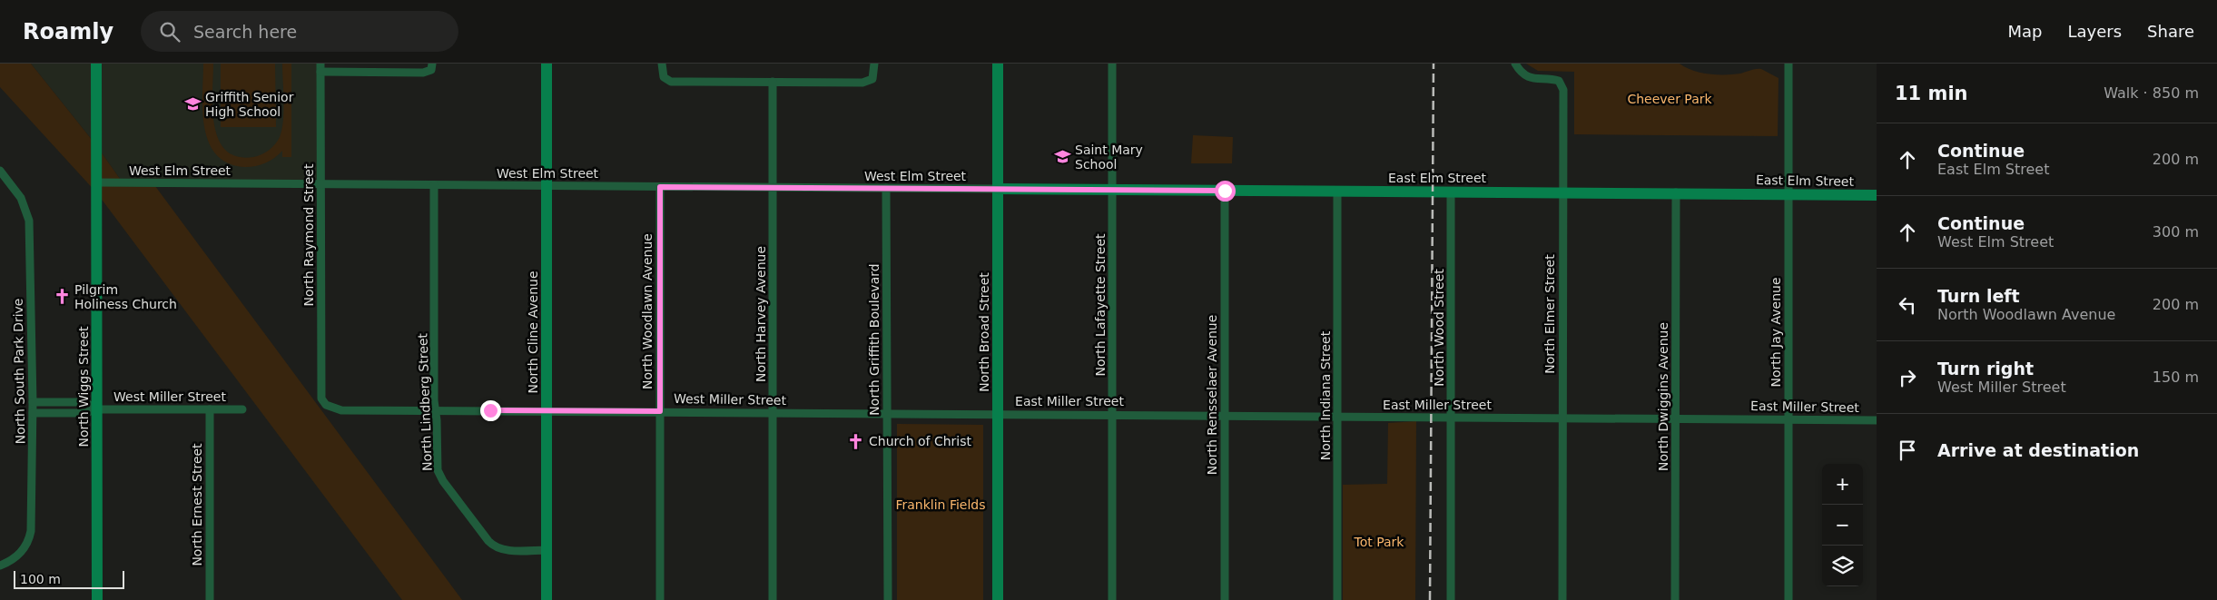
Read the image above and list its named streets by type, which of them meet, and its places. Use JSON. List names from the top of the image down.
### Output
{
  "streets": {
    "street": [
      "West Elm Street",
      "East Elm Street",
      "North Raymond Street",
      "North Lafayette Street",
      "North Woodlawn Avenue",
      "North Harvey Avenue",
      "North Elmer Street",
      "North Wood Street",
      "North Cline Avenue",
      "North Broad Street",
      "North Jay Avenue",
      "North Griffith Boulevard",
      "North South Park Drive",
      "North Wiggs Street",
      "North Rensselaer Avenue",
      "North Indiana Street",
      "West Miller Street",
      "North Dwiggins Avenue",
      "East Miller Street",
      "North Lindberg Street",
      "North Ernest Street"
    ]
  },
  "crossings": [
    ["West Elm Street", "East Elm Street"],
    ["West Elm Street", "North Raymond Street"],
    ["West Elm Street", "North Woodlawn Avenue"],
    ["West Elm Street", "North Harvey Avenue"],
    ["West Elm Street", "North Cline Avenue"],
    ["West Elm Street", "North Broad Street"],
    ["West Elm Street", "North Griffith Boulevard"],
    ["West Elm Street", "North Wiggs Street"],
    ["West Elm Street", "North Lindberg Street"],
    ["East Elm Street", "North Lafayette Street"],
    ["East Elm Street", "North Elmer Street"],
    ["East Elm Street", "North Wood Street"],
    ["East Elm Street", "North Broad Street"],
    ["East Elm Street", "North Jay Avenue"],
    ["East Elm Street", "North Rensselaer Avenue"],
    ["East Elm Street", "North Indiana Street"],
    ["East Elm Street", "North Dwiggins Avenue"],
    ["North Raymond Street", "West Miller Street"],
    ["North Lafayette Street", "East Miller Street"],
    ["North Woodlawn Avenue", "West Miller Street"],
    ["North Harvey Avenue", "West Miller Street"],
    ["North Elmer Street", "East Miller Street"],
    ["North Wood Street", "East Miller Street"],
    ["North Cline Avenue", "West Miller Street"],
    ["North Cline Avenue", "North Lindberg Street"],
    ["North Broad Street", "West Miller Street"],
    ["North Broad Street", "East Miller Street"],
    ["North Jay Avenue", "East Miller Street"],
    ["North Griffith Boulevard", "West Miller Street"],
    ["North South Park Drive", "West Miller Street"],
    ["North Wiggs Street", "West Miller Street"],
    ["North Rensselaer Avenue", "East Miller Street"],
    ["North Indiana Street", "East Miller Street"],
    ["West Miller Street", "East Miller Street"],
    ["West Miller Street", "North Lindberg Street"],
    ["West Miller Street", "North Ernest Street"],
    ["North Dwiggins Avenue", "East Miller Street"]
  ],
  "parks": ["Cheever Park", "Franklin Fields", "Tot Park"],
  "places": {
    "school or university": ["Griffith Senior High School", "Saint Mary School"],
    "church": ["Pilgrim Holiness Church", "Church of Christ"]
  },
  "scale_bar": "100 m",
  "page": {
    "header": "Roamly",
    "search": "Search here",
    "nav": ["Map", "Layers", "Share"],
    "heading": ["11 min", "Walk · 850 m"],
    "list": [
      ["Continue", "East Elm Street", "200 m"],
      ["Continue", "West Elm Street", "300 m"],
      ["Turn left", "North Woodlawn Avenue", "200 m"],
      ["Turn right", "West Miller Street", "150 m"],
      "Arrive at destination"
    ],
    "map_buttons": ["+", "−"],
    "scale": "100 m"
  }
}
